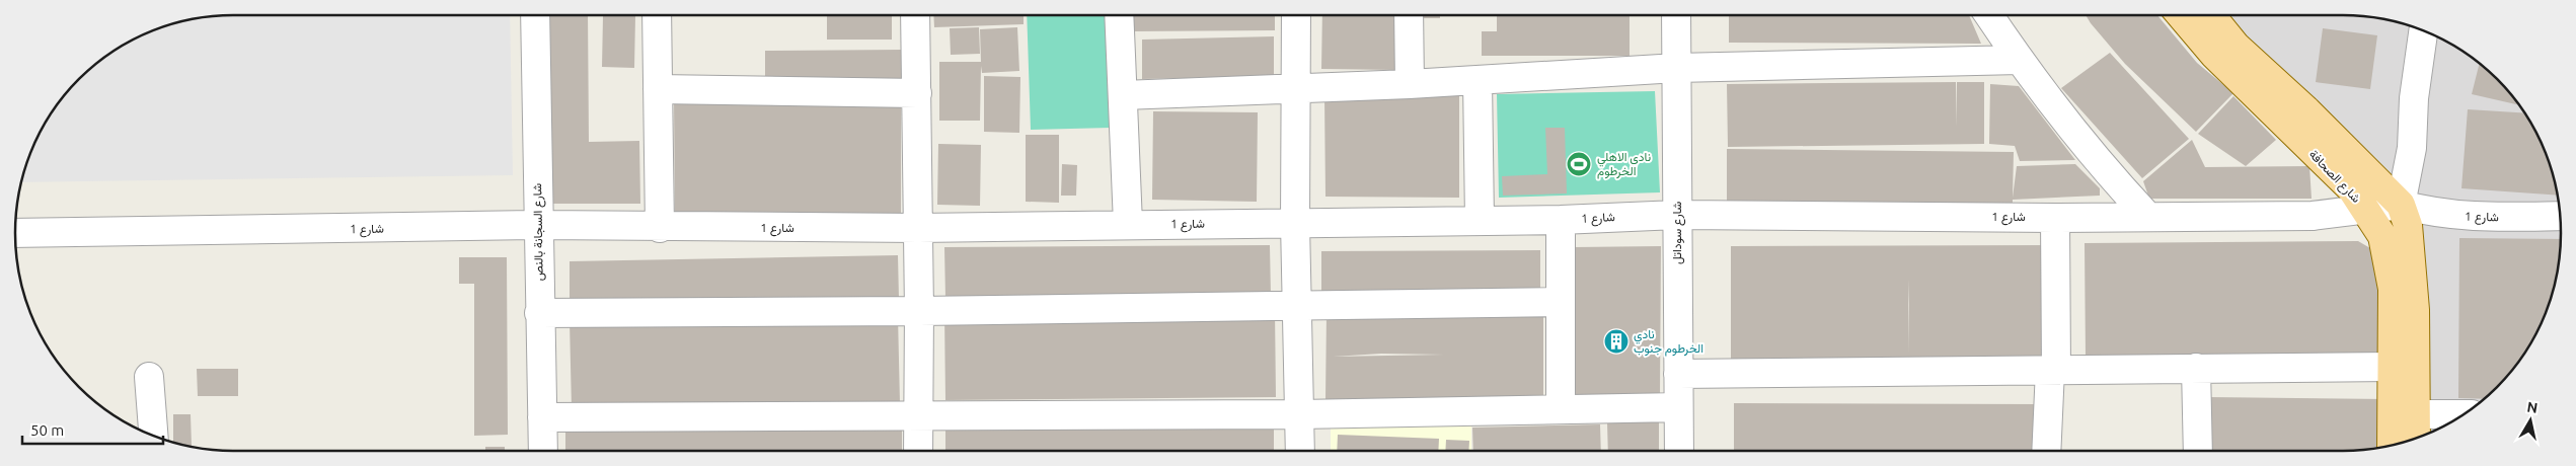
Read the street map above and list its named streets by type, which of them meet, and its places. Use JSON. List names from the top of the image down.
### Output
{
  "streets": {
    "main road": ["شارع الصحافة"],
    "street": ["شارع 1", "شارع السجانة بالنص", "شارع سوداتل"]
  },
  "crossings": [
    ["شارع الصحافة", "شارع 1"],
    ["شارع 1", "شارع السجانة بالنص"],
    ["شارع 1", "شارع سوداتل"]
  ],
  "places": {
    "sports": ["نادي الاهلي الخرطوم"],
    "building": ["نادي الخرطوم جنوب"]
  },
  "scale_bar": "50 m",
  "north": "top"
}
